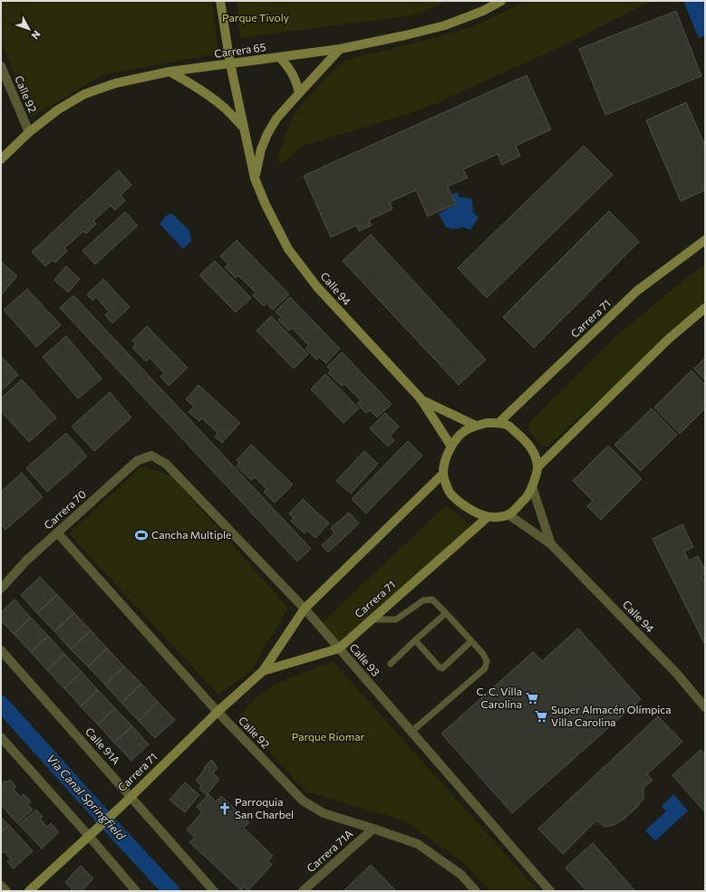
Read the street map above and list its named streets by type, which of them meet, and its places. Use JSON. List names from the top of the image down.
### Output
{
  "streets": {
    "street": [
      "Carrera 65",
      "Calle 92",
      "Calle 94",
      "Carrera 71",
      "Carrera 70",
      "Calle 93",
      "Calle 91A",
      "Carrera 71A"
    ]
  },
  "crossings": [
    ["Carrera 65", "Calle 92"],
    ["Carrera 65", "Calle 94"],
    ["Calle 92", "Carrera 71"],
    ["Calle 92", "Carrera 70"],
    ["Calle 92", "Carrera 71A"],
    ["Calle 94", "Carrera 71"],
    ["Carrera 71", "Calle 93"],
    ["Carrera 71", "Calle 91A"],
    ["Carrera 70", "Calle 93"]
  ],
  "water": ["Via Canal Springfield"],
  "parks": ["Parque Tivoly", "Parque Riomar"],
  "places": {
    "sports": ["Cancha Multiple"],
    "supermarket": ["C. C. Villa Carolina", "Super Almacén Olímpica Villa Carolina"],
    "church": ["Parroquia San Charbel"]
  },
  "north": "bottom right"
}
